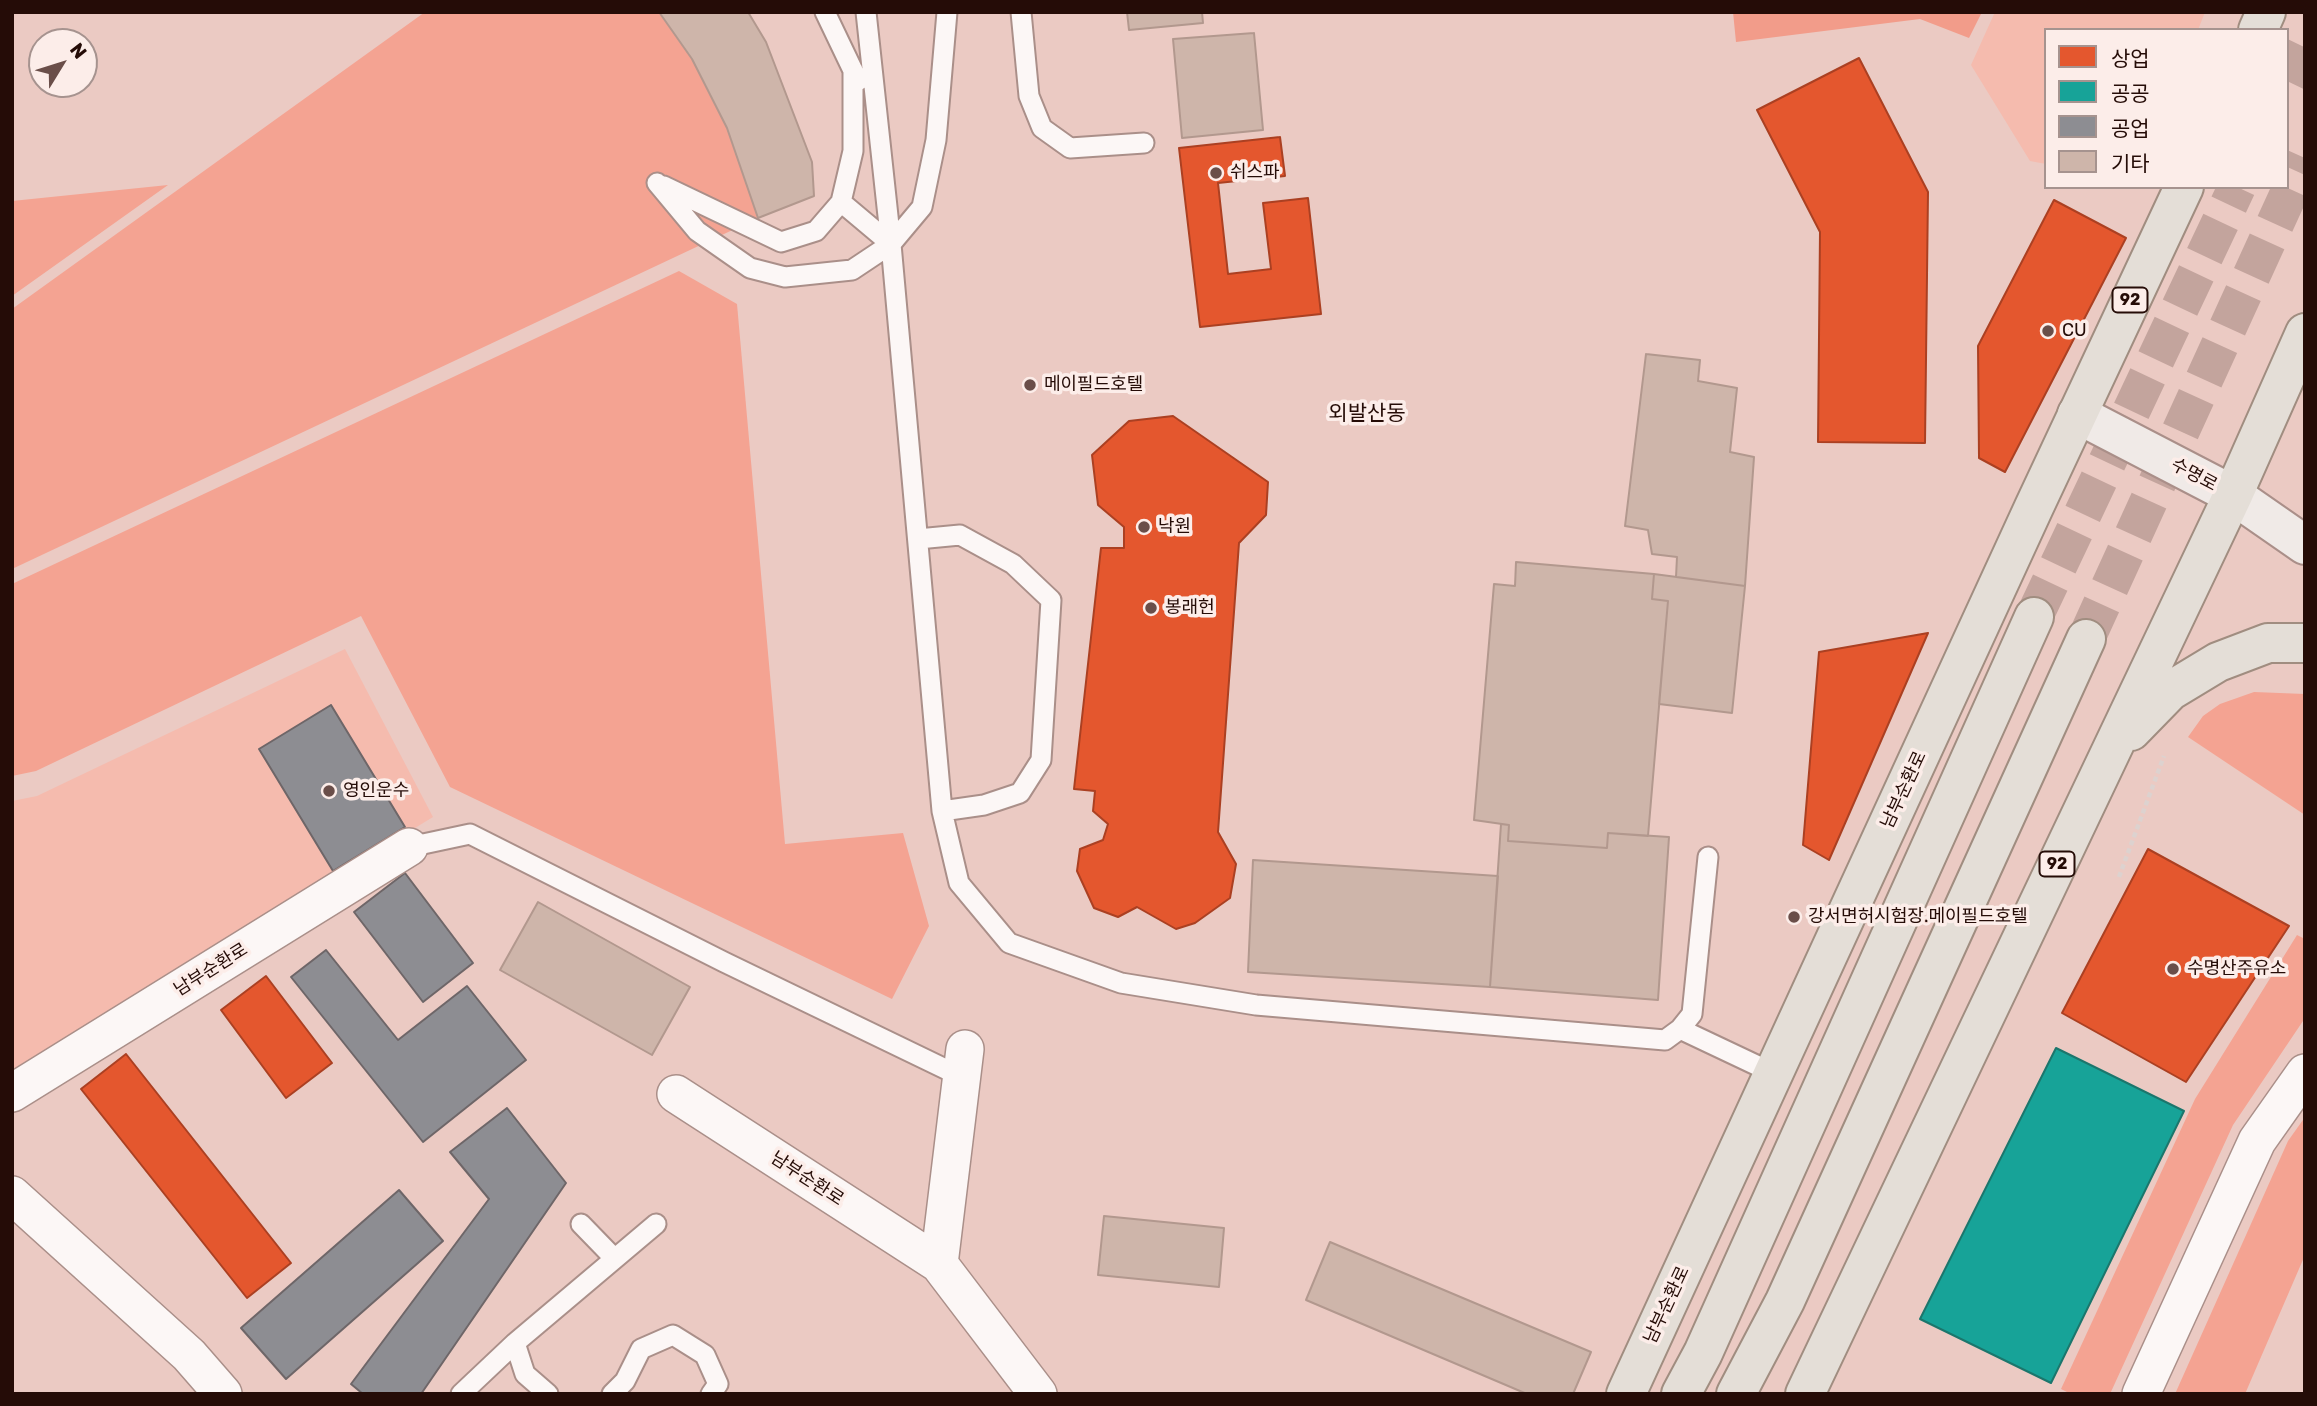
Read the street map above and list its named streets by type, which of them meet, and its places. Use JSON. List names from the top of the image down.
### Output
{
  "streets": {
    "main road": ["92", "수명로", "남부순환로"]
  },
  "crossings": [
    ["92", "수명로"],
    ["수명로", "남부순환로"]
  ],
  "districts": ["외발산동"],
  "places": [
    "쉬스파",
    "CU",
    "메이필드호텔",
    "낙원",
    "봉래헌",
    "영인운수",
    "강서면허시험장.메이필드호텔",
    "수명산주유소"
  ],
  "legend": [
    "상업",
    "공공",
    "공업",
    "기타"
  ],
  "north": "top right"
}
